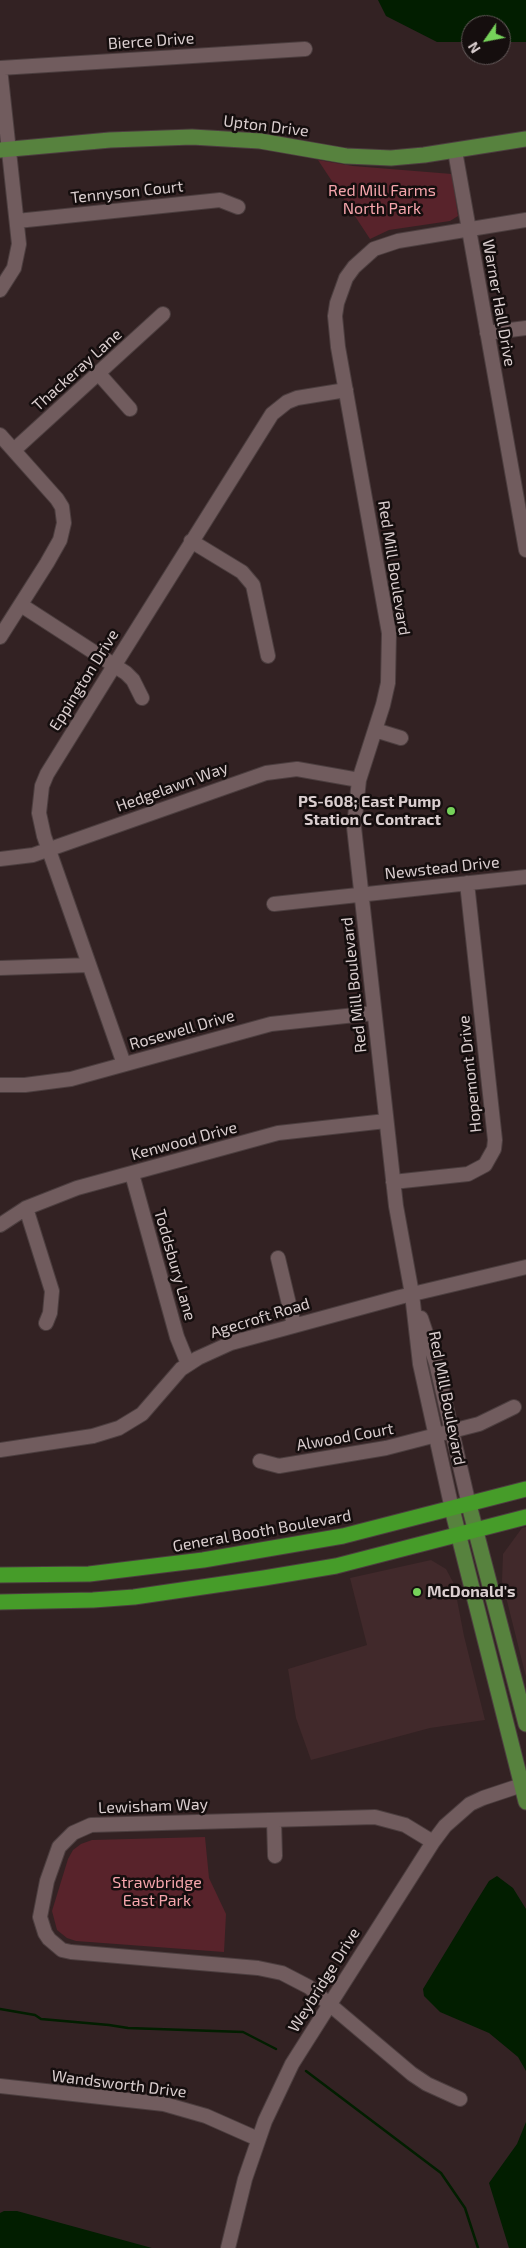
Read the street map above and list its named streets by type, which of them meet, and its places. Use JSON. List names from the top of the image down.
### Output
{
  "streets": {
    "highway": ["General Booth Boulevard"],
    "main road": ["Upton Drive"],
    "street": [
      "Bierce Drive",
      "Tennyson Court",
      "Warner Hall Drive",
      "Thackeray Lane",
      "Red Mill Boulevard",
      "Eppington Drive",
      "Hedgelawn Way",
      "Newstead Drive",
      "Rosewell Drive",
      "Hopemont Drive",
      "Kenwood Drive",
      "Toddsbury Lane",
      "Agecroft Road",
      "Alwood Court",
      "Lewisham Way",
      "Weybridge Drive",
      "Wandsworth Drive"
    ]
  },
  "crossings": [
    ["Upton Drive", "Warner Hall Drive"],
    ["Warner Hall Drive", "Red Mill Boulevard"],
    ["Red Mill Boulevard", "Eppington Drive"],
    ["Red Mill Boulevard", "Hedgelawn Way"],
    ["Red Mill Boulevard", "Newstead Drive"],
    ["Red Mill Boulevard", "Rosewell Drive"],
    ["Red Mill Boulevard", "Hopemont Drive"],
    ["Red Mill Boulevard", "Kenwood Drive"],
    ["Red Mill Boulevard", "Agecroft Road"],
    ["Red Mill Boulevard", "Alwood Court"],
    ["Red Mill Boulevard", "General Booth Boulevard"],
    ["Eppington Drive", "Hedgelawn Way"],
    ["Eppington Drive", "Rosewell Drive"],
    ["Newstead Drive", "Hopemont Drive"],
    ["Kenwood Drive", "Toddsbury Lane"],
    ["Toddsbury Lane", "Agecroft Road"],
    ["Lewisham Way", "Weybridge Drive"],
    ["Weybridge Drive", "Wandsworth Drive"]
  ],
  "parks": ["Red Mill Farms North Park", "Strawbridge East Park"],
  "places": ["PS-608; East Pump Station C Contract", "McDonald's"],
  "north": "bottom left"
}
